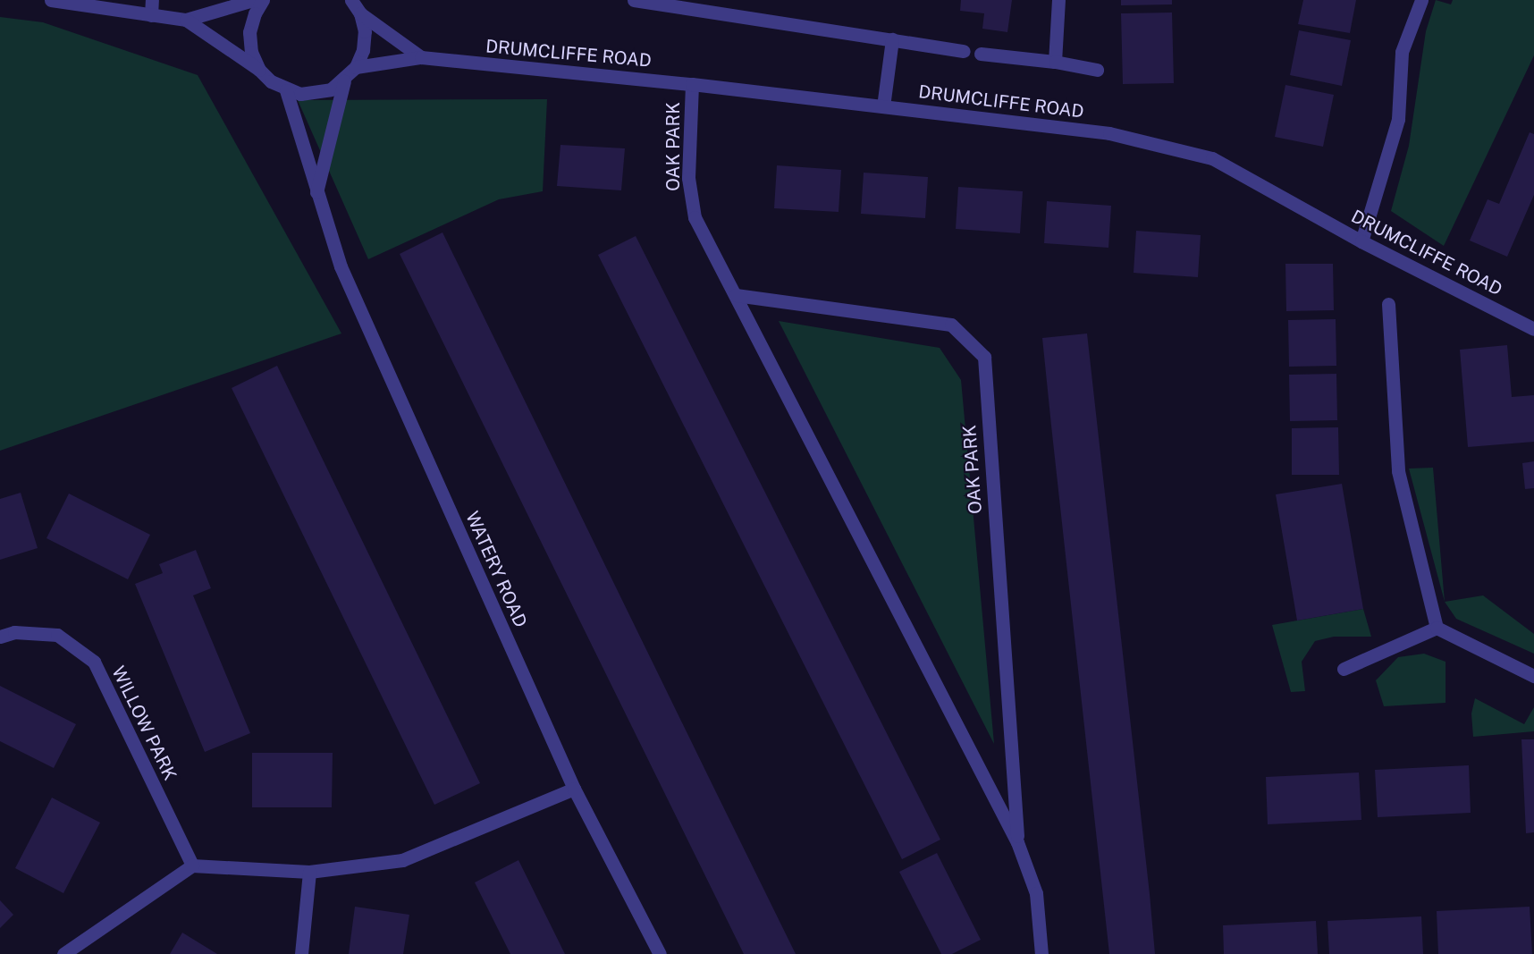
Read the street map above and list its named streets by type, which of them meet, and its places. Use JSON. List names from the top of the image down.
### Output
{
  "streets": {
    "street": [
      "DRUMCLIFFE ROAD",
      "OAK PARK",
      "WATERY ROAD",
      "WILLOW PARK"
    ]
  },
  "crossings": [
    ["DRUMCLIFFE ROAD", "OAK PARK"]
  ]
}
